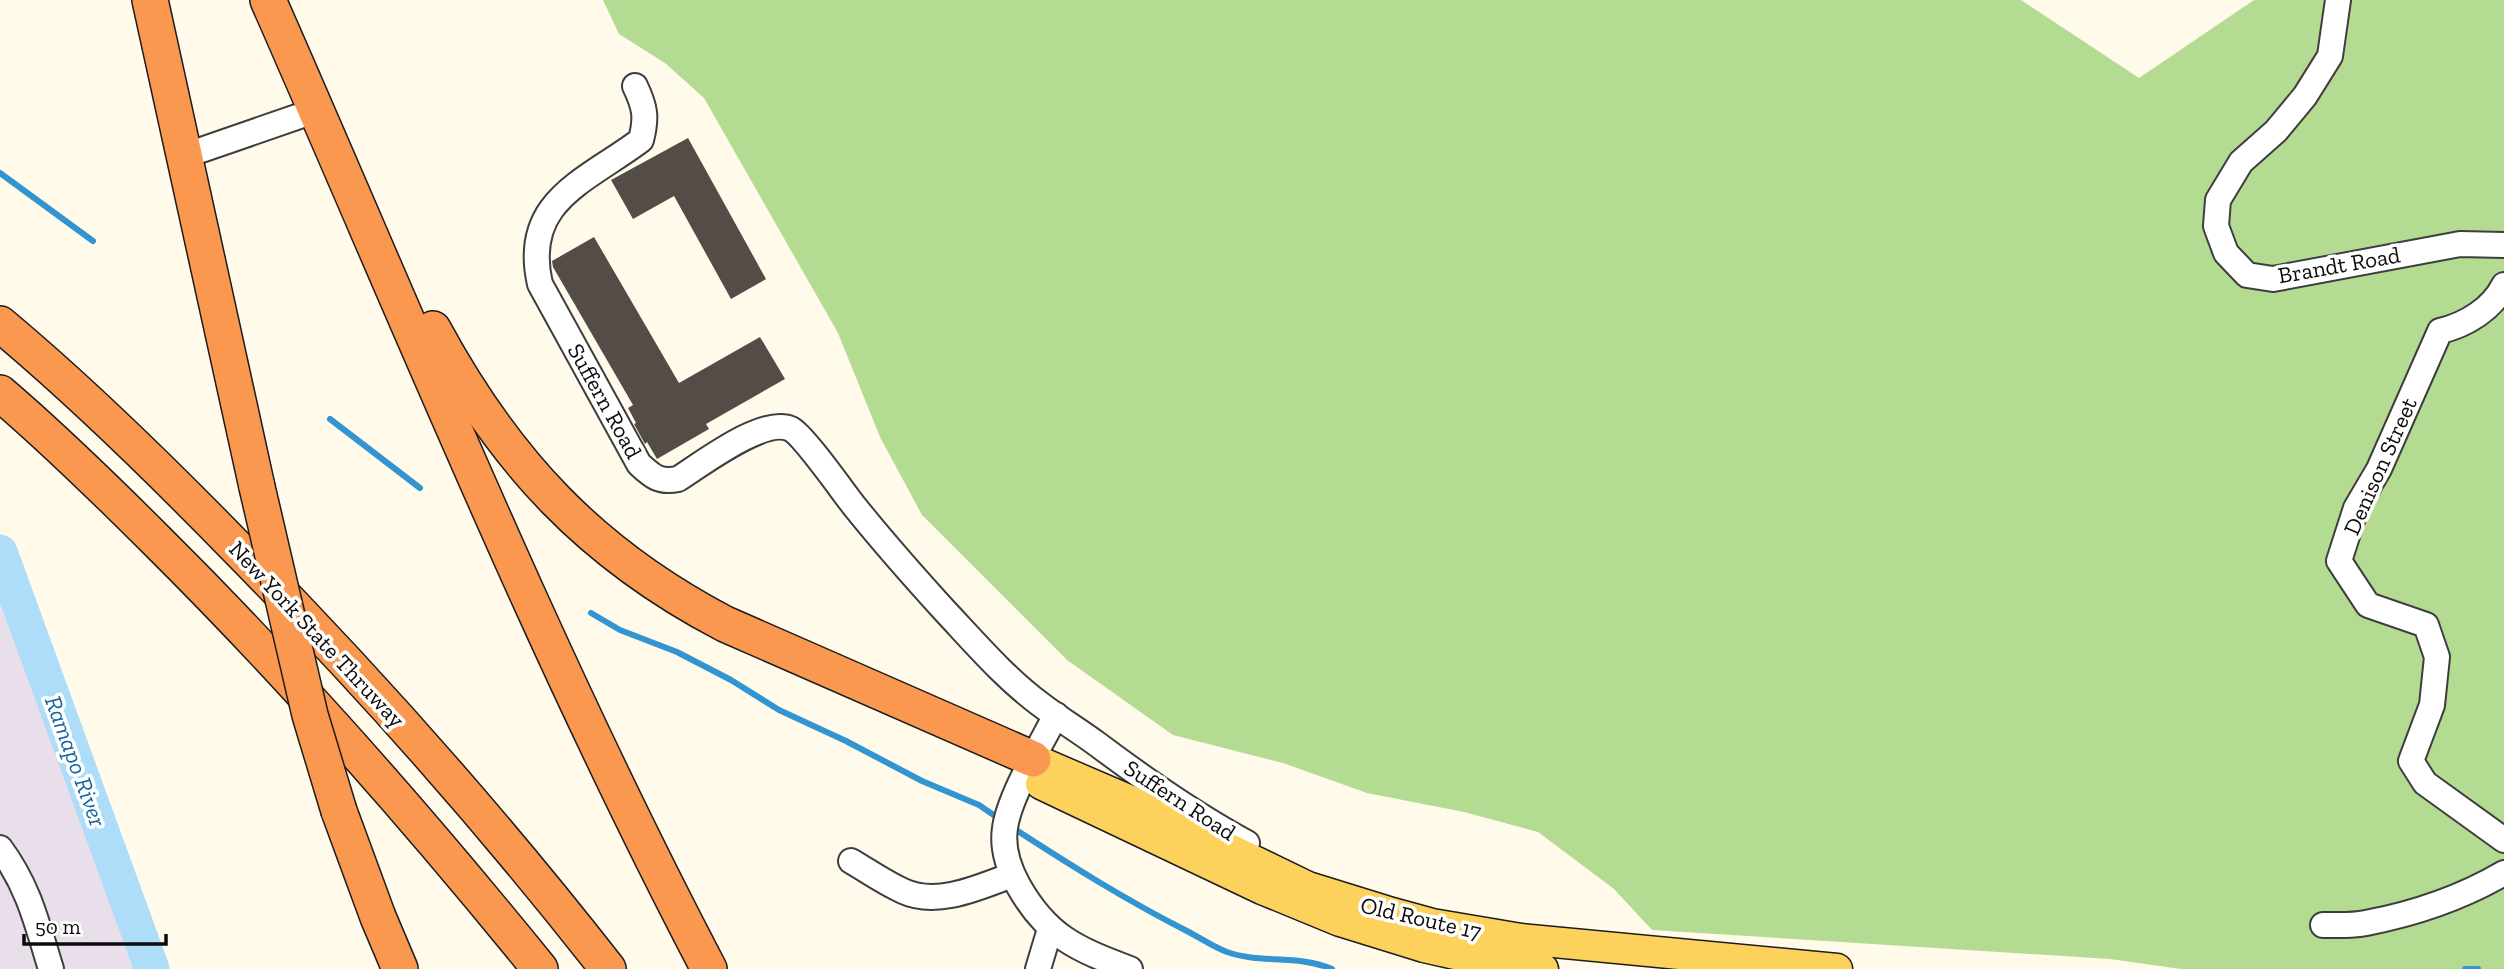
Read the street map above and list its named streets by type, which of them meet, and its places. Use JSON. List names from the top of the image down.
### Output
{
  "streets": {
    "highway": ["New York State Thruway"],
    "main road": ["Old Route 17"],
    "street": ["Brandt Road", "Suffern Road", "Denison Street"]
  },
  "crossings": [
    ["Suffern Road", "Old Route 17"]
  ],
  "water": ["Ramapo River"],
  "scale_bar": "50 m"
}
